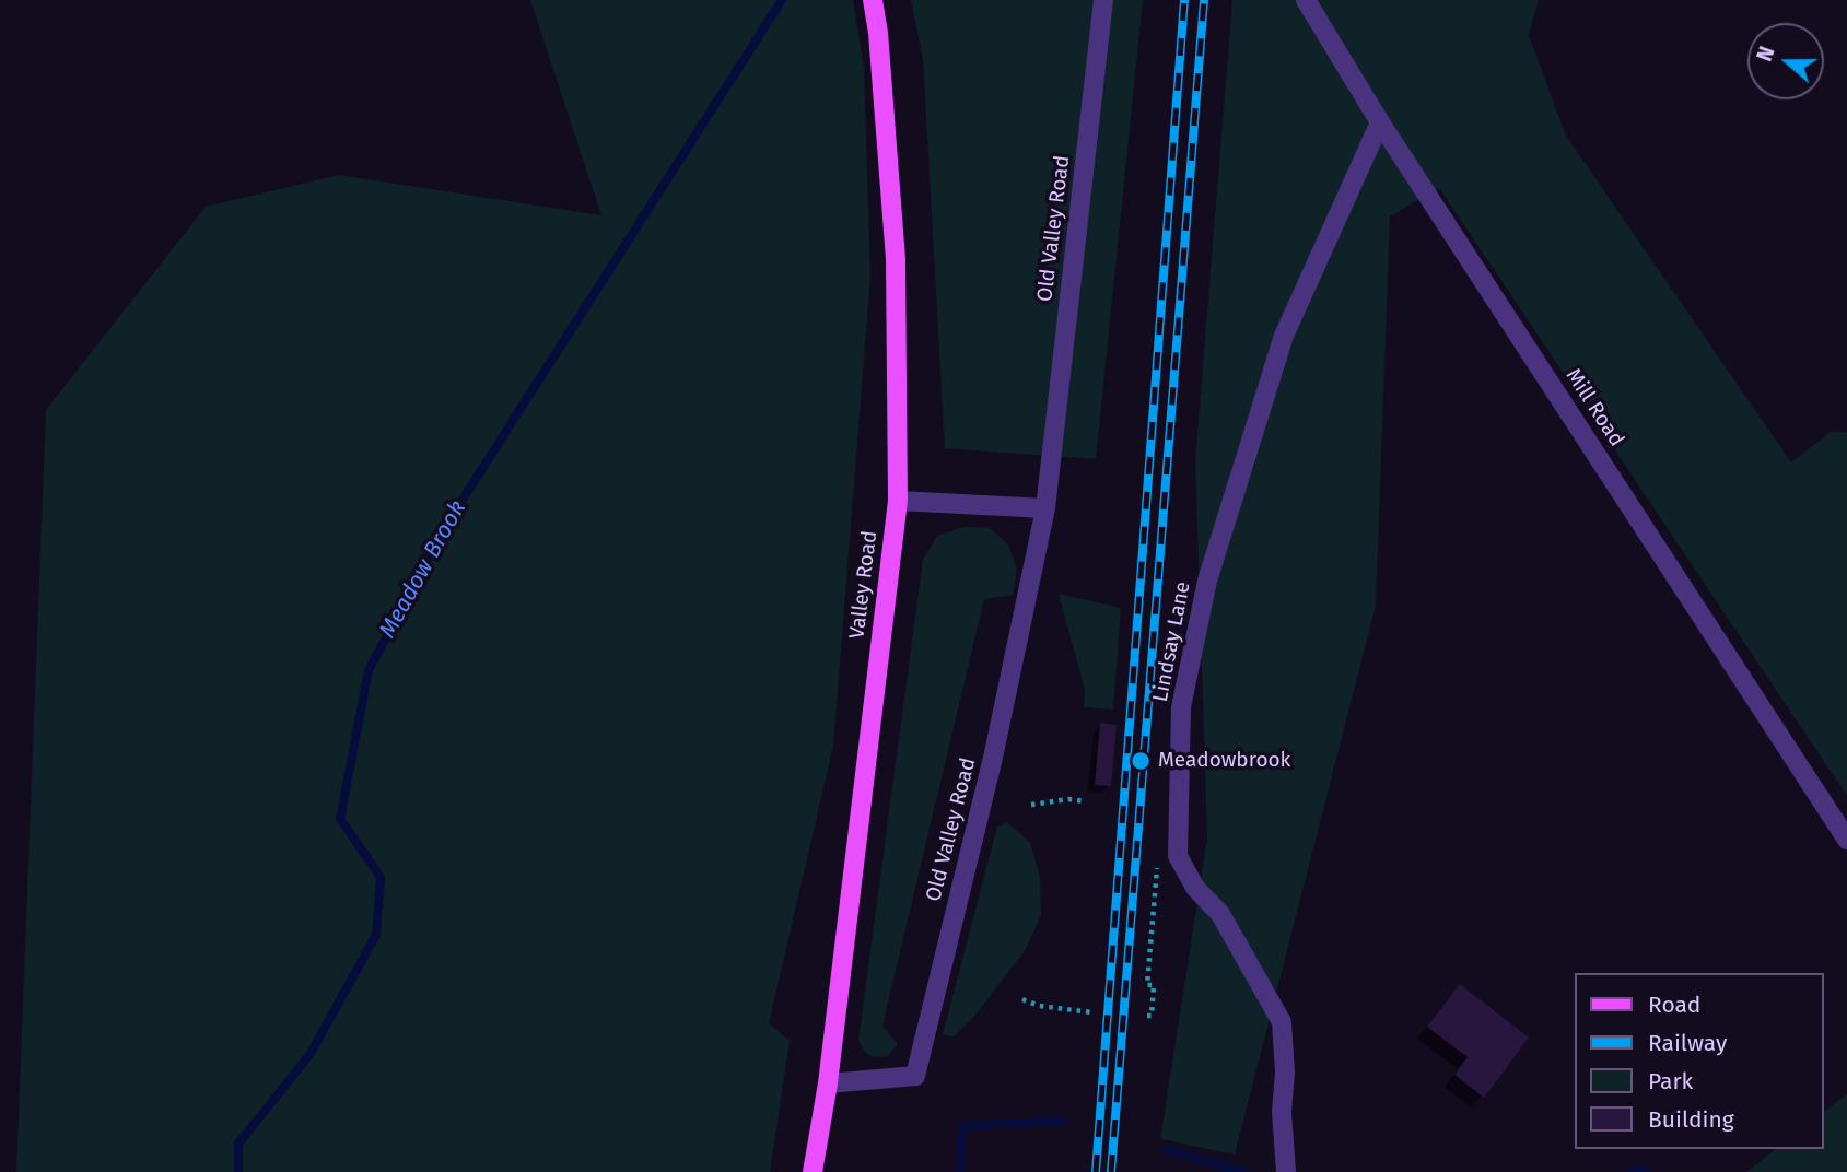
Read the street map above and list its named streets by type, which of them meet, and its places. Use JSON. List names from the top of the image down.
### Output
{
  "streets": {
    "main road": ["Valley Road"],
    "street": ["Old Valley Road", "Mill Road", "Lindsay Lane"]
  },
  "crossings": [
    ["Old Valley Road", "Valley Road"],
    ["Mill Road", "Lindsay Lane"]
  ],
  "water": ["Meadow Brook"],
  "places": ["Meadowbrook"],
  "legend": [
    "Road",
    "Railway",
    "Park",
    "Building"
  ],
  "north": "left"
}
